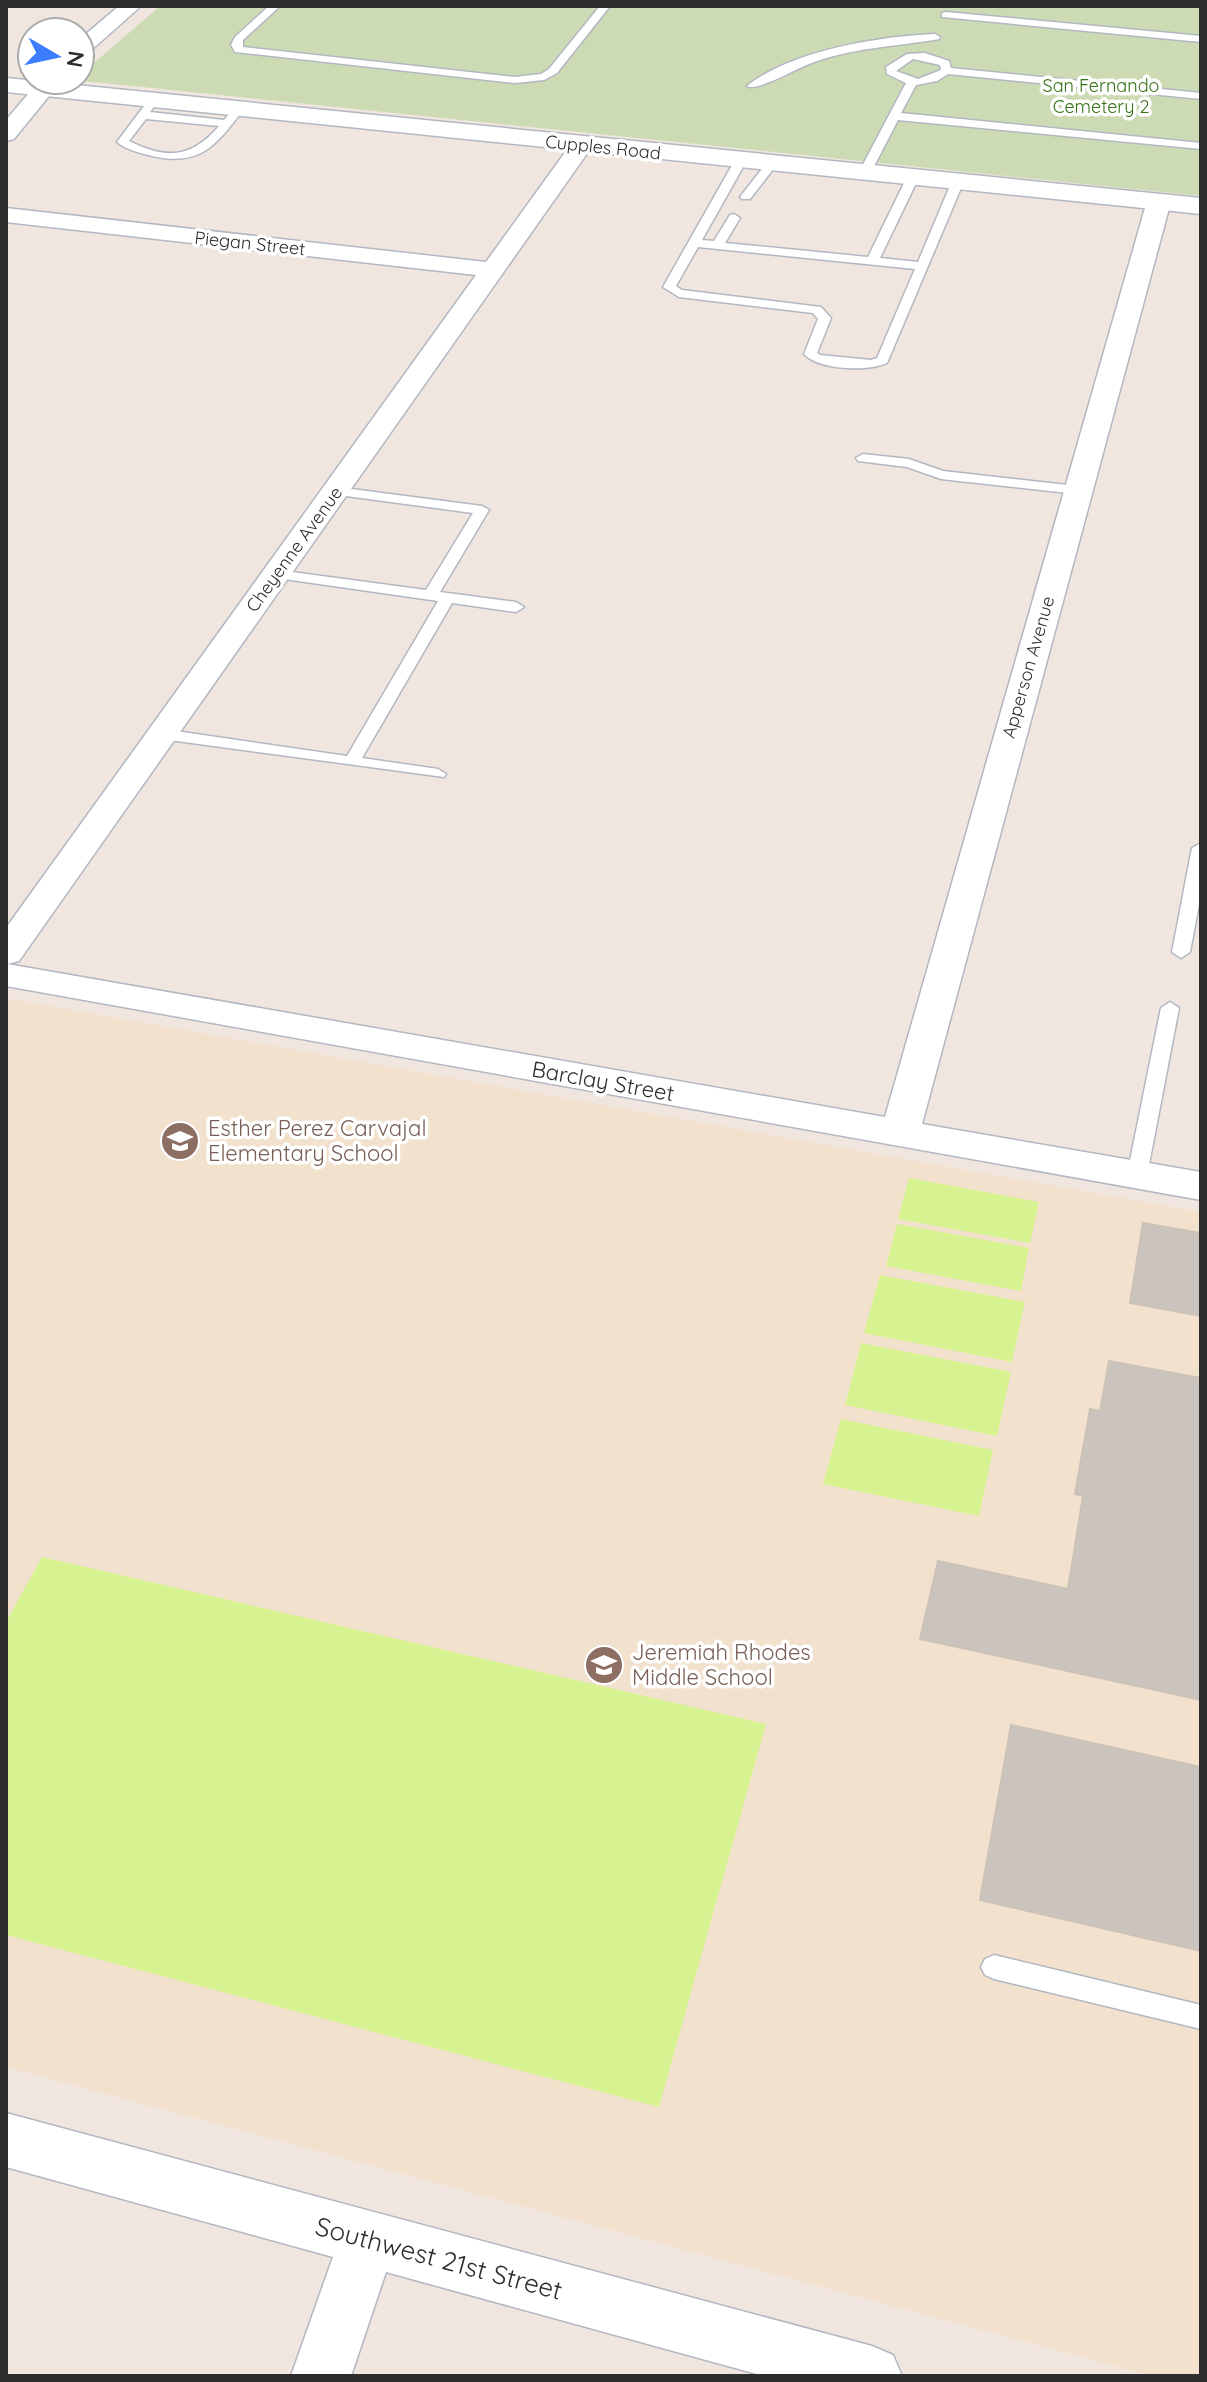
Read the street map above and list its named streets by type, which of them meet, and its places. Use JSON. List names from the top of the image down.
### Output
{
  "streets": {
    "street": [
      "Cupples Road",
      "Piegan Street",
      "Cheyenne Avenue",
      "Apperson Avenue",
      "Barclay Street",
      "Southwest 21st Street"
    ]
  },
  "crossings": [
    ["Cupples Road", "Cheyenne Avenue"],
    ["Cupples Road", "Apperson Avenue"],
    ["Piegan Street", "Cheyenne Avenue"],
    ["Cheyenne Avenue", "Barclay Street"],
    ["Apperson Avenue", "Barclay Street"]
  ],
  "parks": ["San Fernando Cemetery 2"],
  "places": {
    "school or university": ["Esther Perez Carvajal Elementary School", "Jeremiah Rhodes Middle School"]
  },
  "north": "right"
}
